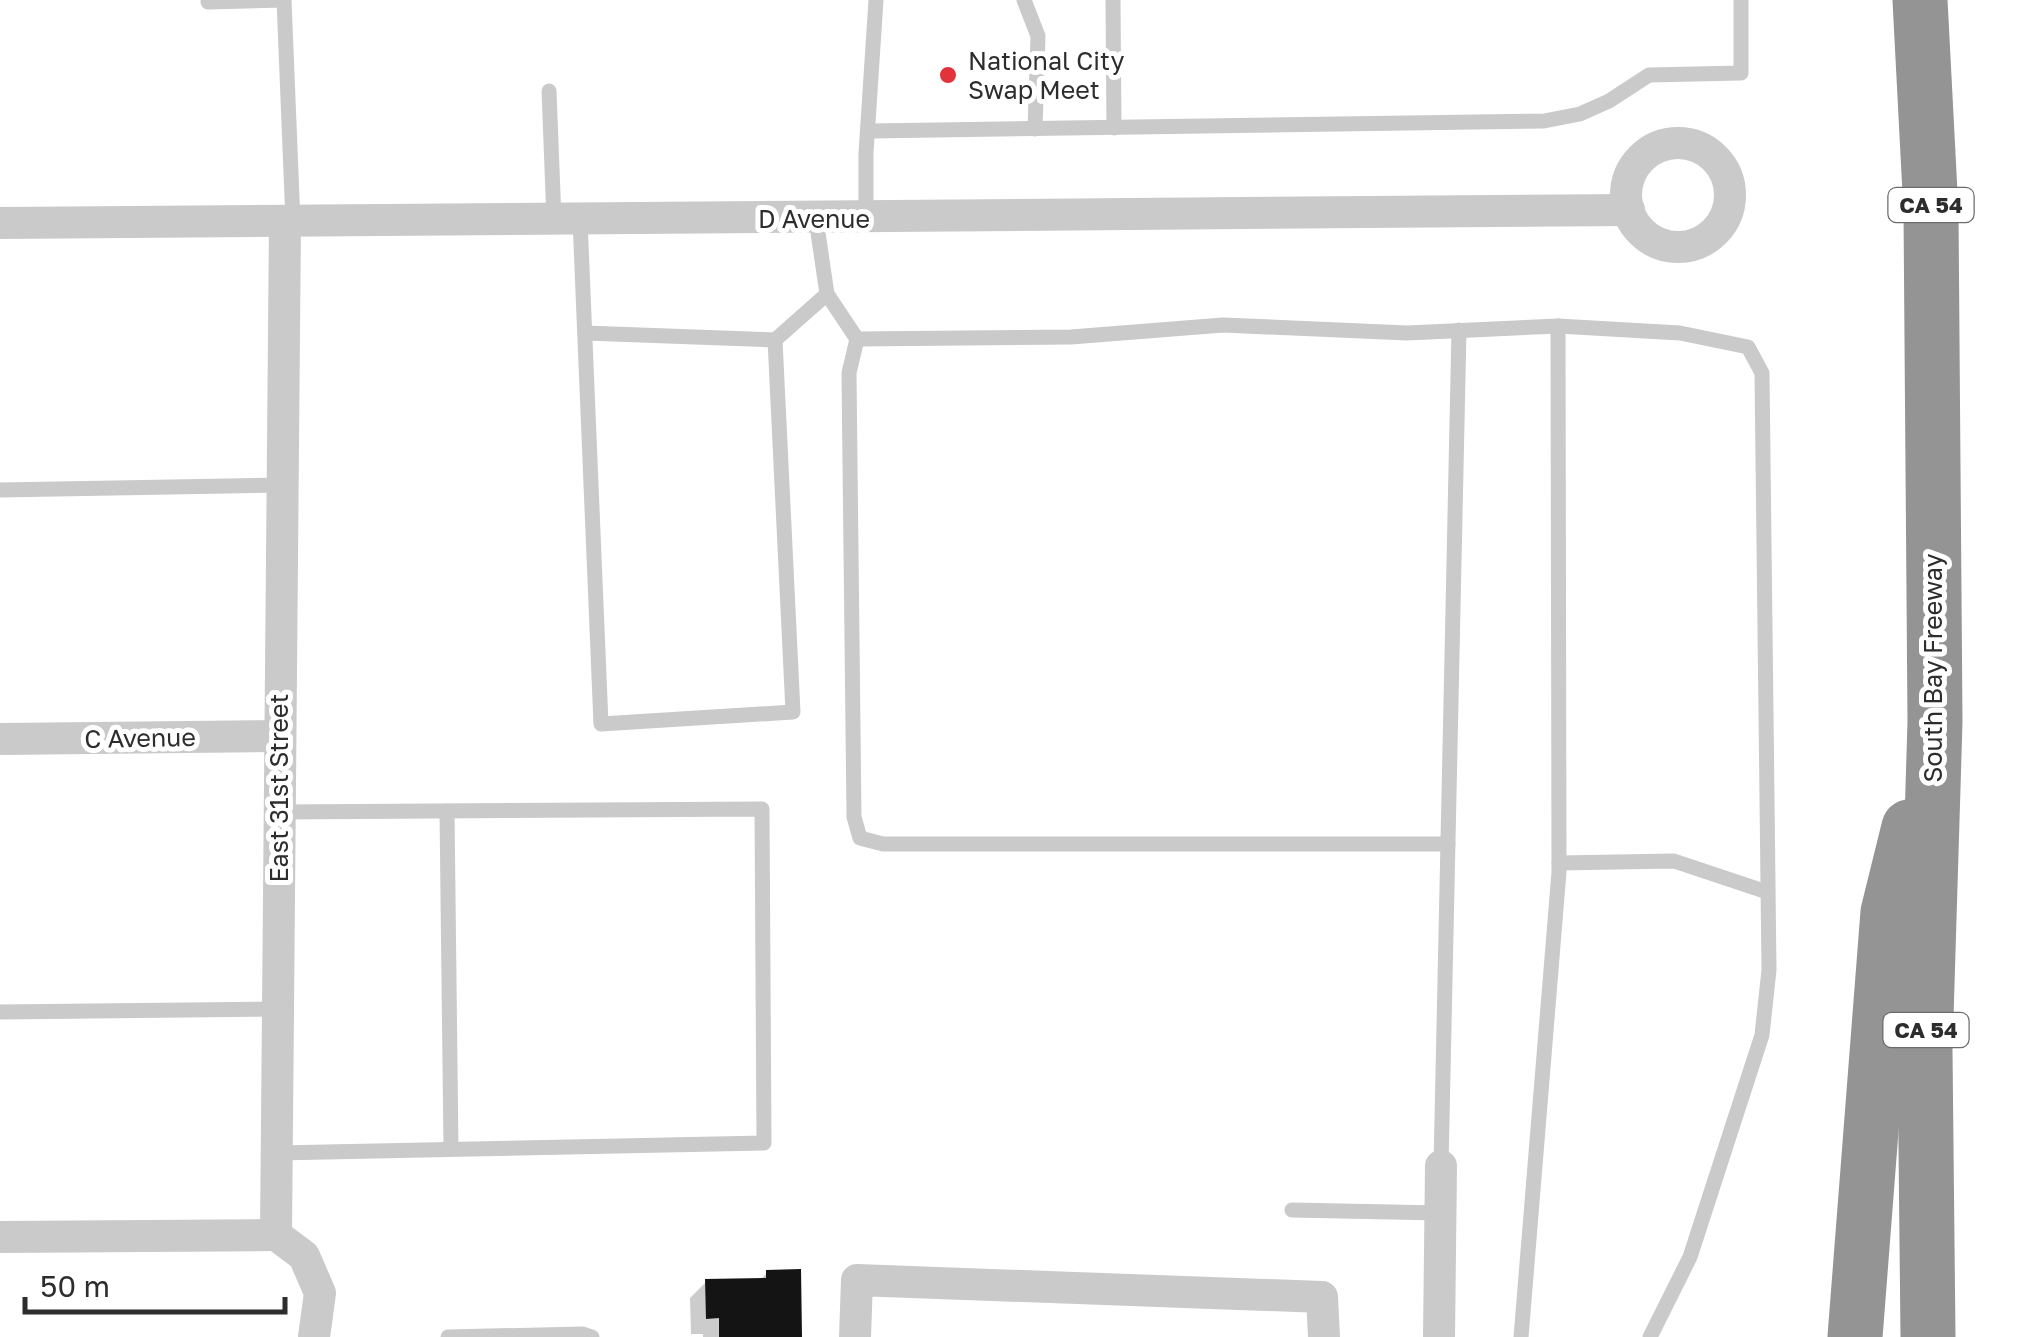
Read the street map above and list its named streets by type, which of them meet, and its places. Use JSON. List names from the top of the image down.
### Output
{
  "streets": {
    "highway": ["CA 54", "South Bay Freeway"],
    "street": ["D Avenue", "C Avenue", "East 31st Street"]
  },
  "crossings": [
    ["D Avenue", "East 31st Street"],
    ["C Avenue", "East 31st Street"]
  ],
  "places": ["National City Swap Meet"],
  "scale_bar": "50 m"
}
